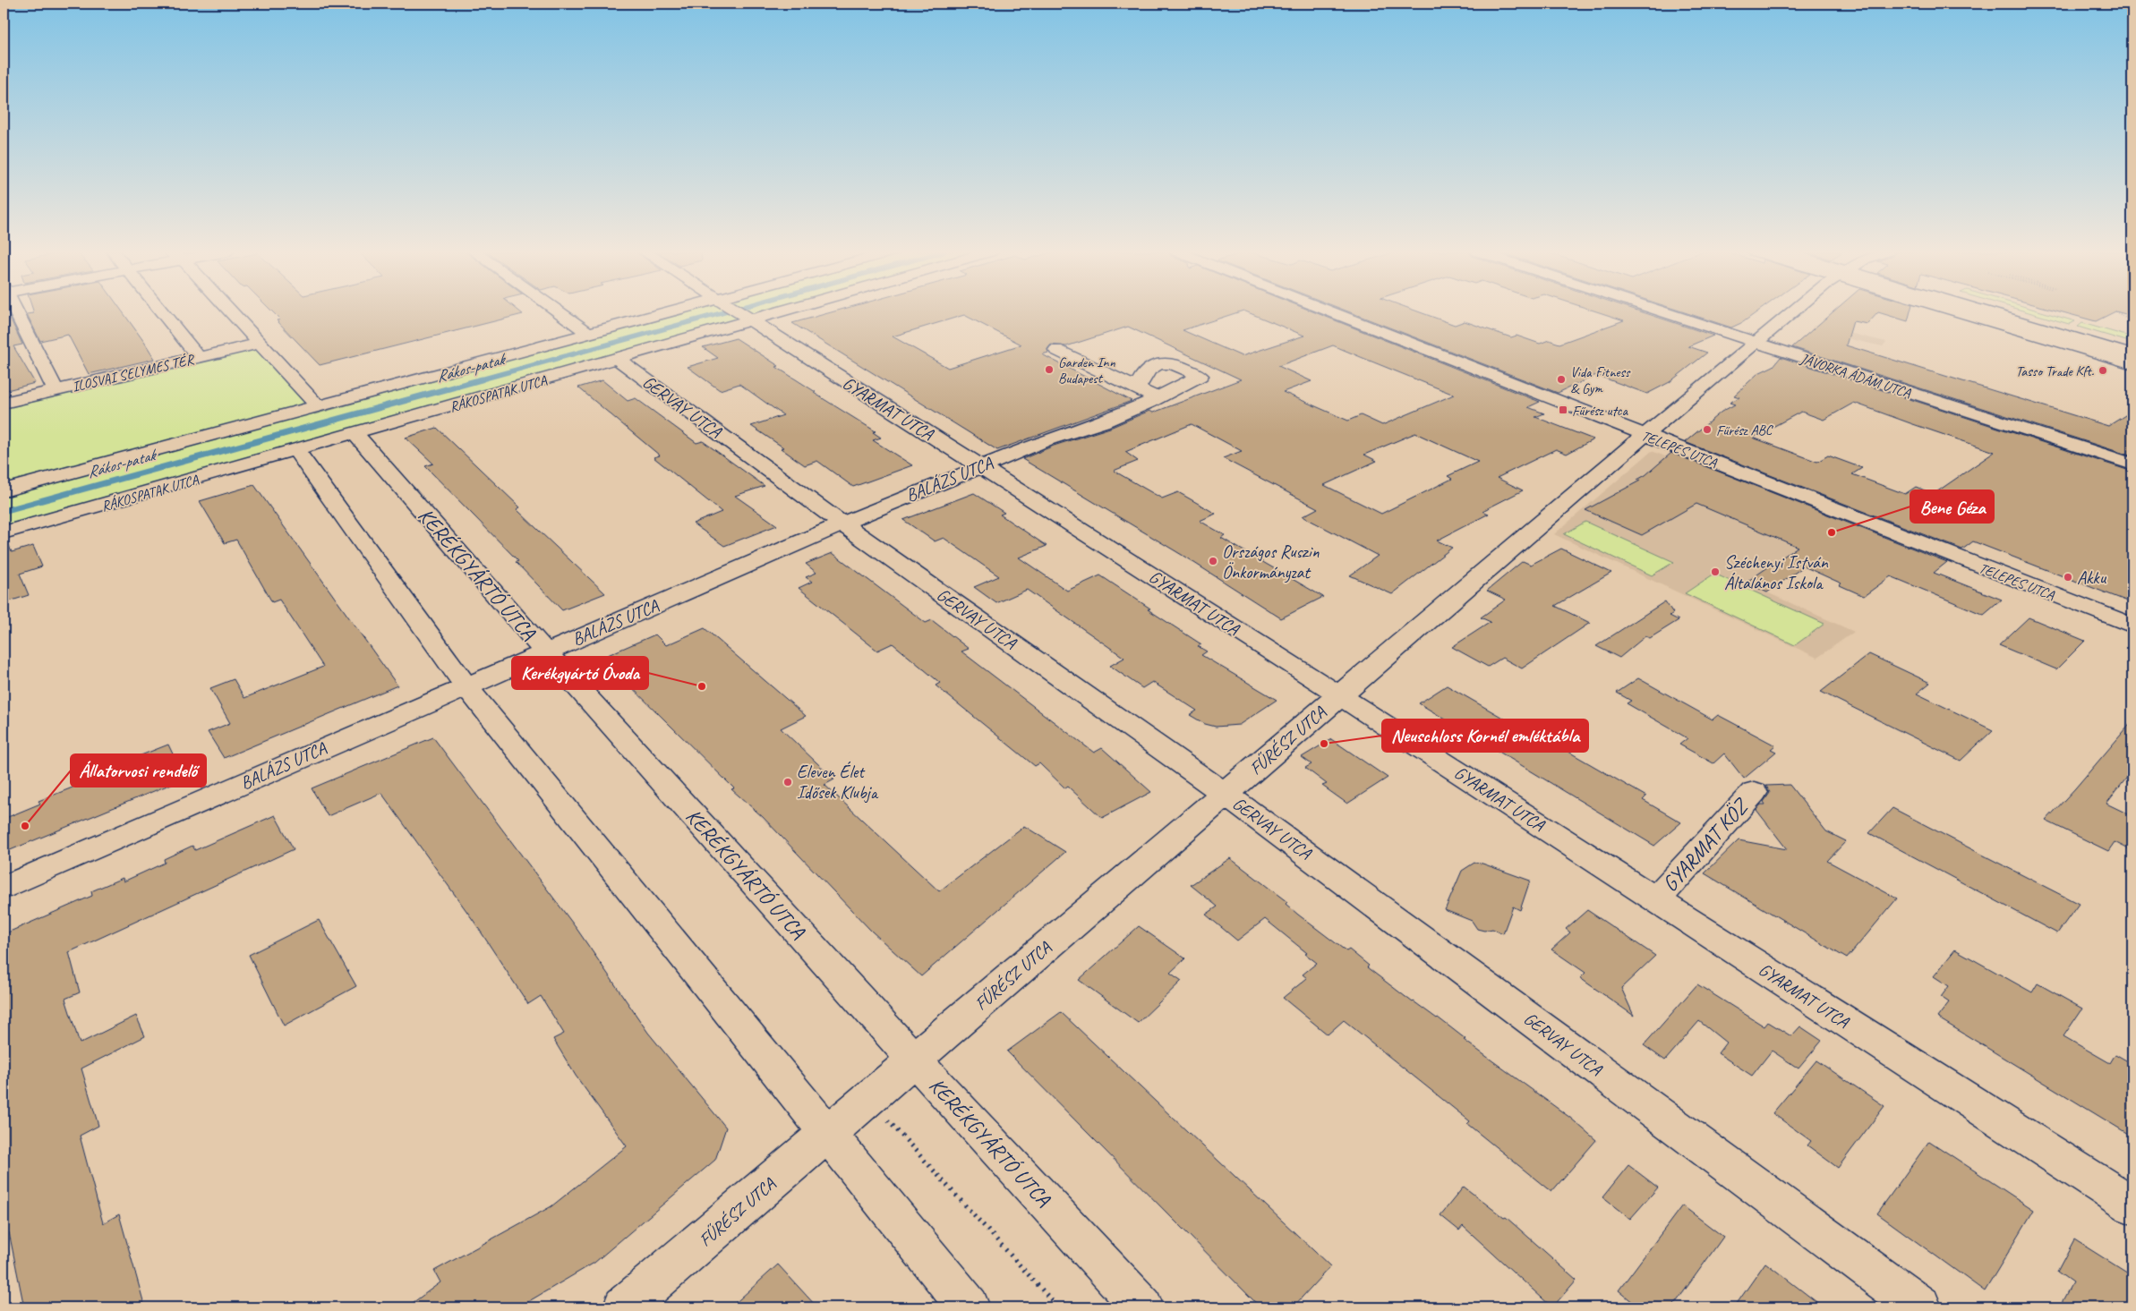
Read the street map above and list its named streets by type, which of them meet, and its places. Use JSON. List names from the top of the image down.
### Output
{
  "streets": {
    "street": [
      "ILOSVAI SELYMES TÉR",
      "JÁVORKA ÁDÁM UTCA",
      "RÁKOSPATAK UTCA",
      "GERVAY UTCA",
      "GYARMAT UTCA",
      "TELEPES UTCA",
      "BALÁZS UTCA",
      "KERÉKGYÁRTÓ UTCA",
      "FŰRÉSZ UTCA",
      "GYARMAT KÖZ"
    ]
  },
  "crossings": [
    ["JÁVORKA ÁDÁM UTCA", "FŰRÉSZ UTCA"],
    ["RÁKOSPATAK UTCA", "GERVAY UTCA"],
    ["RÁKOSPATAK UTCA", "GYARMAT UTCA"],
    ["RÁKOSPATAK UTCA", "KERÉKGYÁRTÓ UTCA"],
    ["GERVAY UTCA", "BALÁZS UTCA"],
    ["GERVAY UTCA", "FŰRÉSZ UTCA"],
    ["GYARMAT UTCA", "BALÁZS UTCA"],
    ["GYARMAT UTCA", "FŰRÉSZ UTCA"],
    ["GYARMAT UTCA", "GYARMAT KÖZ"],
    ["TELEPES UTCA", "FŰRÉSZ UTCA"],
    ["BALÁZS UTCA", "KERÉKGYÁRTÓ UTCA"],
    ["KERÉKGYÁRTÓ UTCA", "FŰRÉSZ UTCA"]
  ],
  "water": ["Rákos-patak"],
  "places": {
    "other": [
      "Garden Inn Budapest",
      "Tasso Trade Kft.",
      "Vida Fitness & Gym",
      "Fűrész ABC",
      "Bene Géza",
      "Országos Ruszin Önkormányzat",
      "Széchenyi István Általános Iskola",
      "Akku",
      "Kerékgyártó Óvoda",
      "Neuschloss Kornél emléktábla",
      "Eleven Élet Idősek Klubja",
      "Állatorvosi rendelő"
    ],
    "transit": ["Fűrész utca"]
  }
}
